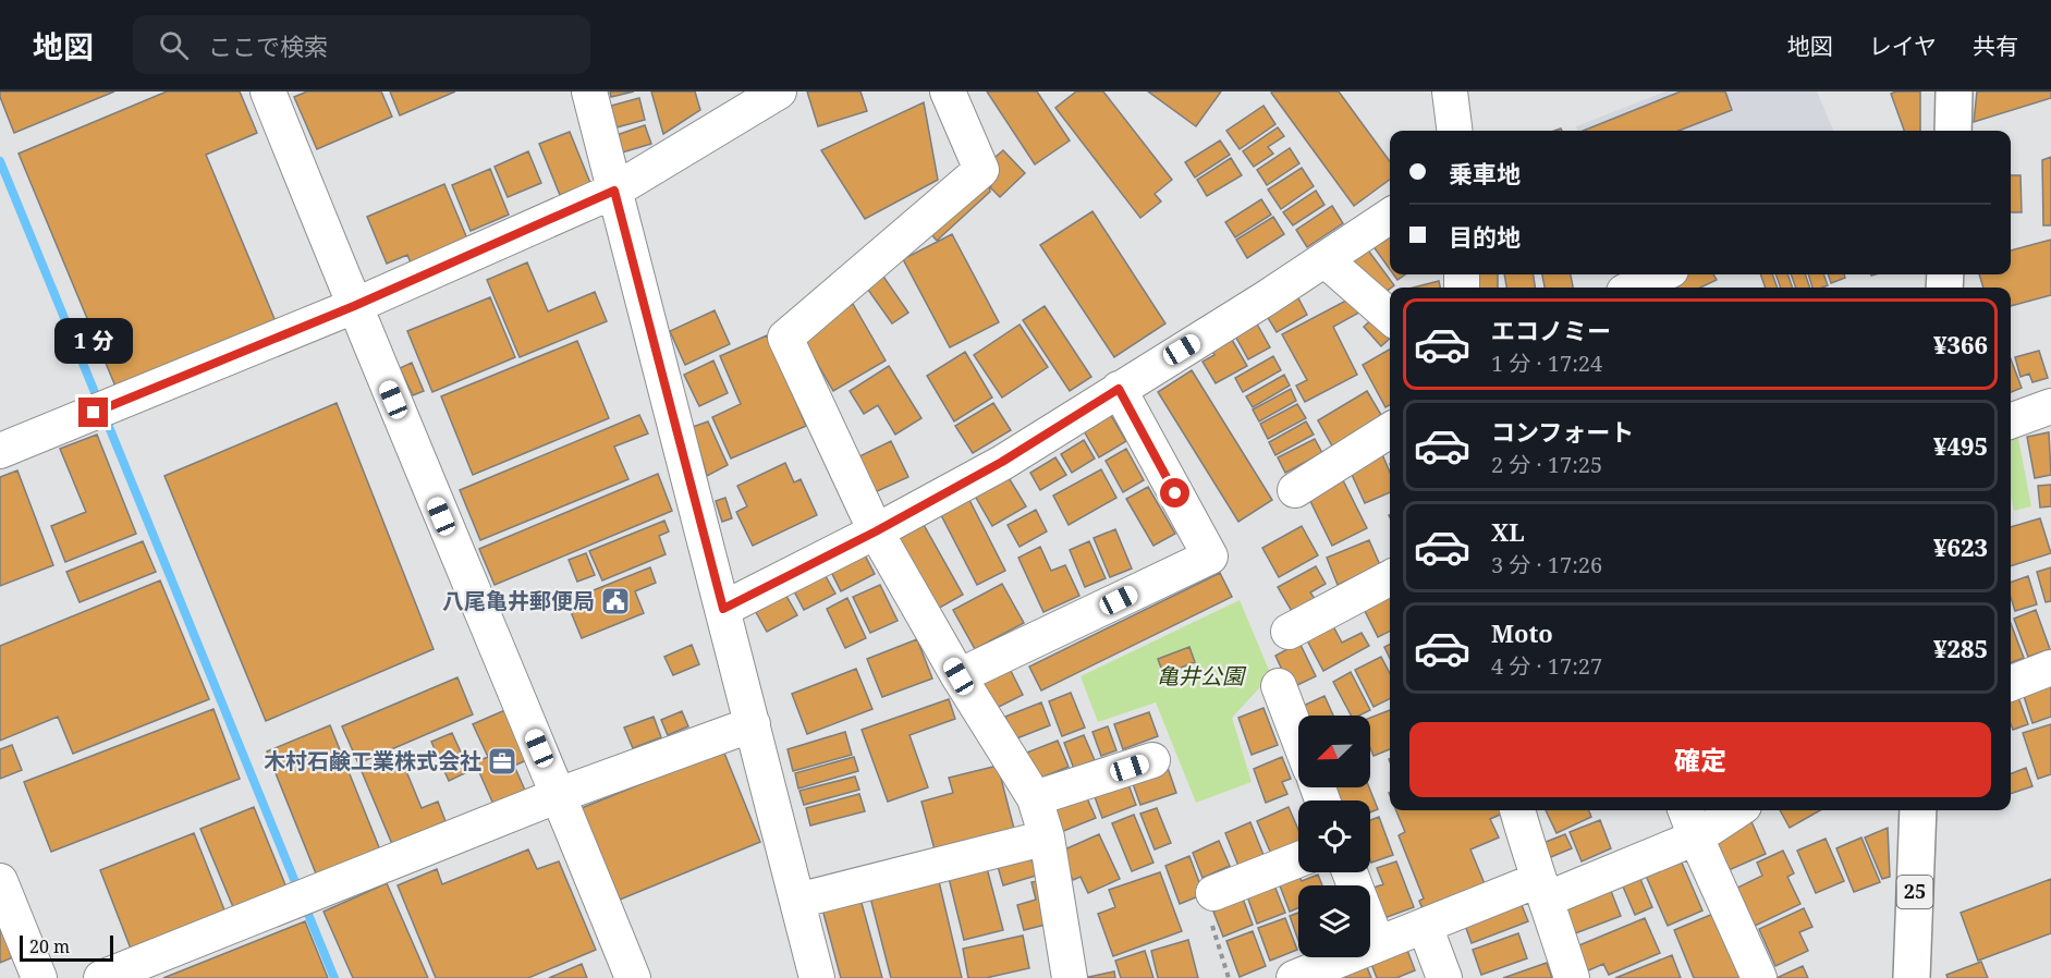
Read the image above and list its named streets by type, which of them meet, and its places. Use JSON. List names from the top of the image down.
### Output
{
  "streets": {
    "highway": ["25"]
  },
  "parks": ["亀井公園"],
  "places": {
    "public building": ["八尾亀井郵便局"],
    "office": ["木村石鹸工業株式会社"]
  },
  "scale_bar": "20 m",
  "north": "bottom left",
  "page": {
    "header": "地図",
    "search": "ここで検索",
    "nav": ["地図", "レイヤ", "共有"],
    "banner": ["乗車地", "目的地"],
    "list": [
      {
        "name": "エコノミー",
        "note": "1 分 · 17:24",
        "value": "¥366"
      },
      {
        "name": "コンフォート",
        "note": "2 分 · 17:25",
        "value": "¥495"
      },
      {
        "name": "XL",
        "note": "3 分 · 17:26",
        "value": "¥623"
      },
      {
        "name": "Moto",
        "note": "4 分 · 17:27",
        "value": "¥285"
      }
    ],
    "bubble": "1 分",
    "buttons": "確定",
    "scale": "20 m"
  }
}
